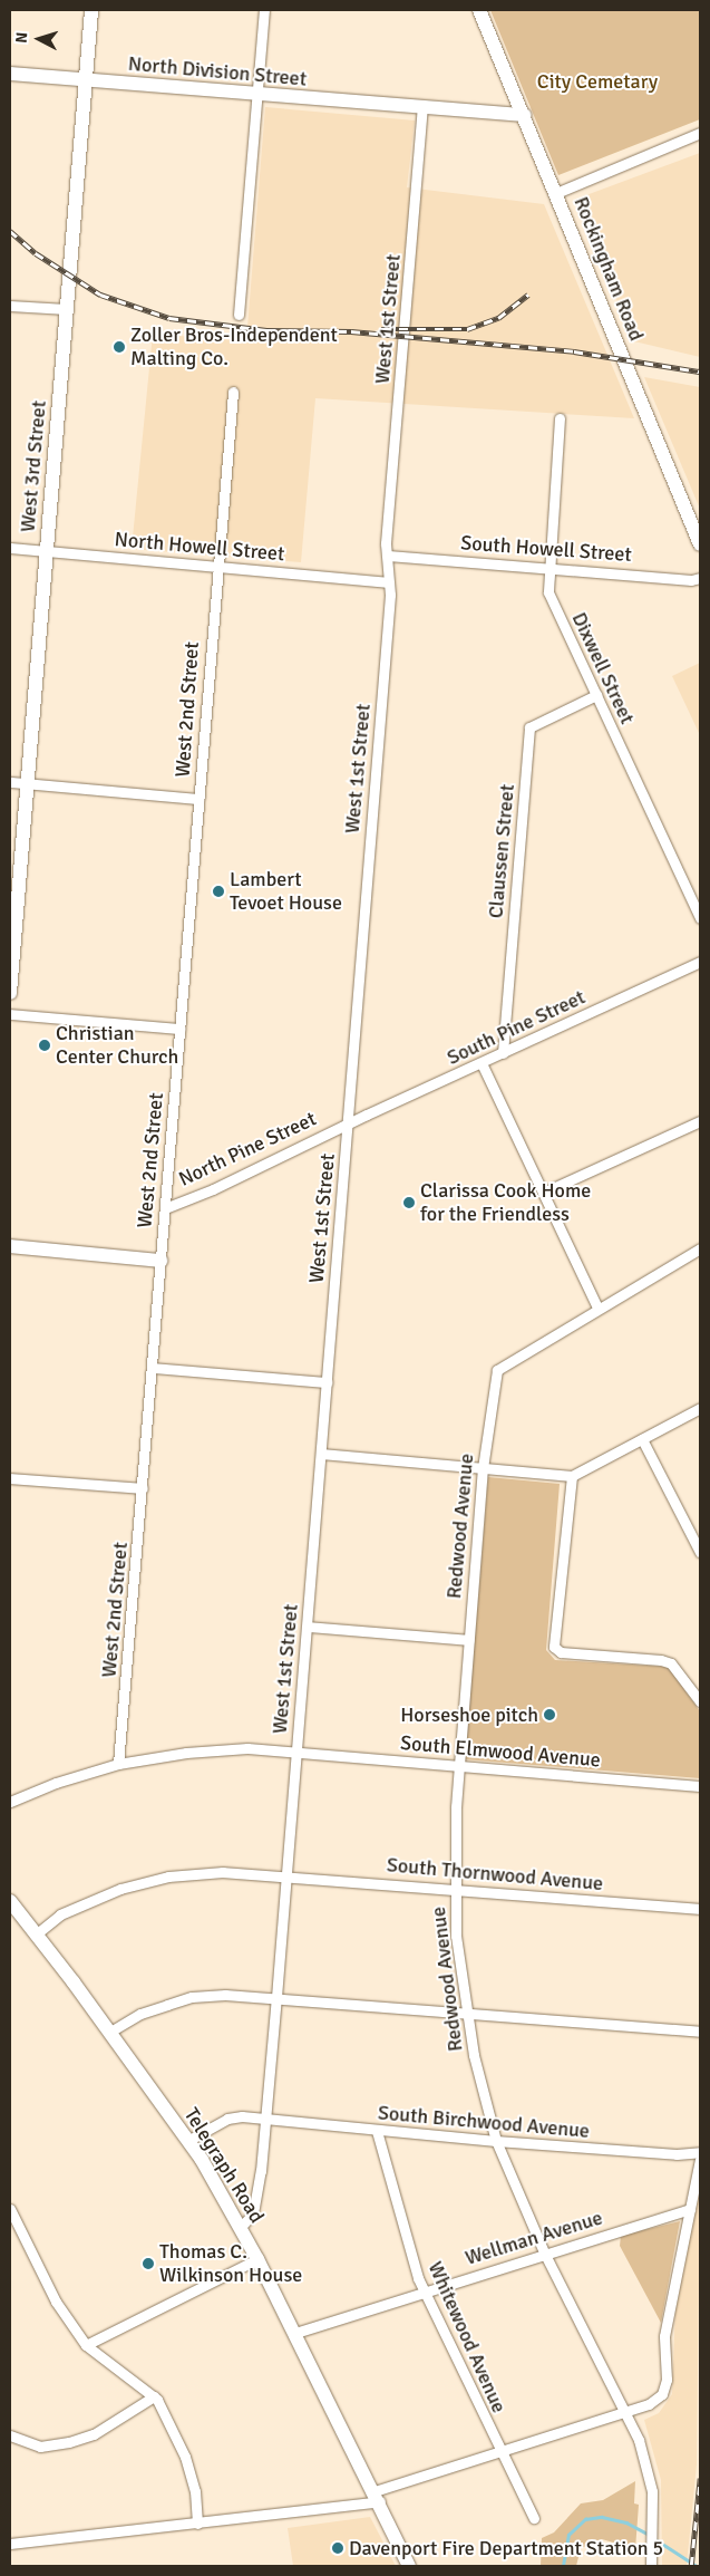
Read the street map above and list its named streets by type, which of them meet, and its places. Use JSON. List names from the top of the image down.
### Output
{
  "streets": {
    "street": [
      "North Division Street",
      "Rockingham Road",
      "West 1st Street",
      "West 3rd Street",
      "North Howell Street",
      "South Howell Street",
      "Dixwell Street",
      "West 2nd Street",
      "Claussen Street",
      "South Pine Street",
      "North Pine Street",
      "Redwood Avenue",
      "South Elmwood Avenue",
      "South Thornwood Avenue",
      "South Birchwood Avenue",
      "Telegraph Road",
      "Wellman Avenue",
      "Whitewood Avenue"
    ]
  },
  "crossings": [
    ["North Division Street", "Rockingham Road"],
    ["North Division Street", "West 1st Street"],
    ["North Division Street", "West 3rd Street"],
    ["West 1st Street", "North Howell Street"],
    ["West 1st Street", "South Howell Street"],
    ["West 1st Street", "South Pine Street"],
    ["West 1st Street", "North Pine Street"],
    ["West 1st Street", "South Elmwood Avenue"],
    ["West 1st Street", "South Thornwood Avenue"],
    ["West 1st Street", "South Birchwood Avenue"],
    ["West 1st Street", "Telegraph Road"],
    ["West 3rd Street", "North Howell Street"],
    ["North Howell Street", "West 2nd Street"],
    ["South Howell Street", "Dixwell Street"],
    ["Dixwell Street", "Claussen Street"],
    ["West 2nd Street", "North Pine Street"],
    ["West 2nd Street", "South Elmwood Avenue"],
    ["Claussen Street", "South Pine Street"],
    ["South Pine Street", "North Pine Street"],
    ["Redwood Avenue", "South Elmwood Avenue"],
    ["Redwood Avenue", "South Thornwood Avenue"],
    ["Redwood Avenue", "South Birchwood Avenue"],
    ["Redwood Avenue", "Wellman Avenue"],
    ["South Thornwood Avenue", "Telegraph Road"],
    ["South Birchwood Avenue", "Telegraph Road"],
    ["South Birchwood Avenue", "Whitewood Avenue"],
    ["Telegraph Road", "Wellman Avenue"],
    ["Wellman Avenue", "Whitewood Avenue"]
  ],
  "parks": ["City Cemetary"],
  "places": [
    "Zoller Bros-Independent Malting Co.",
    "Lambert Tevoet House",
    "Christian Center Church",
    "Clarissa Cook Home for the Friendless",
    "Horseshoe pitch",
    "Thomas C. Wilkinson House",
    "Davenport Fire Department Station 5"
  ],
  "north": "left"
}
